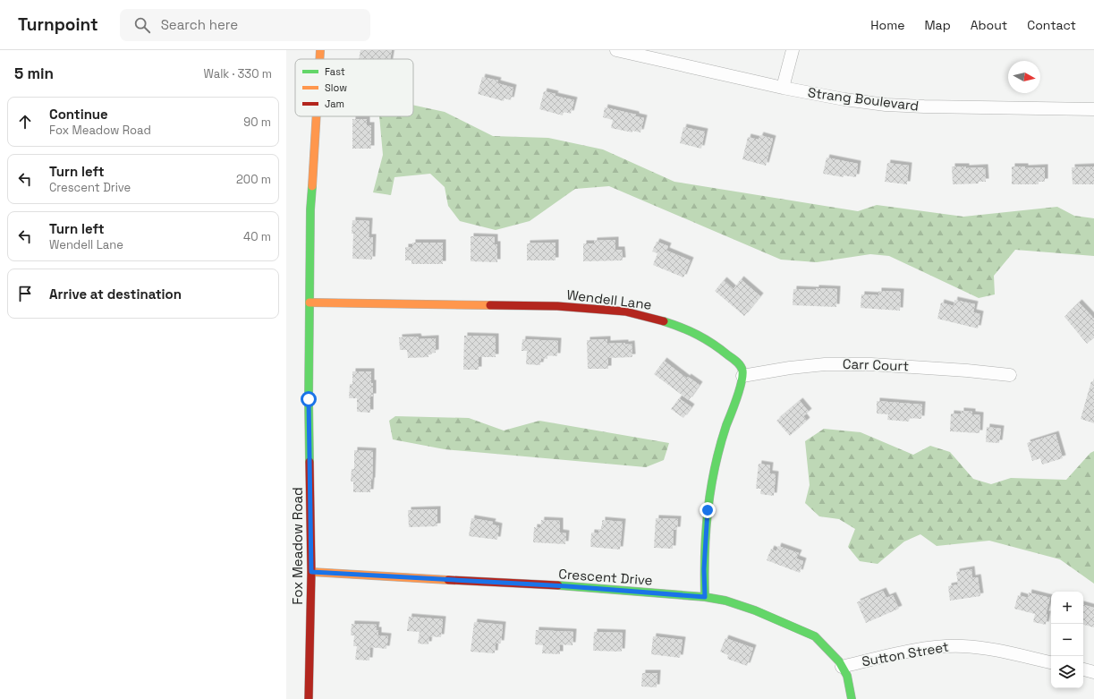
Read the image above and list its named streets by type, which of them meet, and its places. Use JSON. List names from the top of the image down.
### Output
{
  "streets": {
    "street": [
      "Strang Boulevard",
      "Wendell Lane",
      "Carr Court",
      "Fox Meadow Road",
      "Crescent Drive",
      "Sutton Street"
    ]
  },
  "crossings": [
    ["Wendell Lane", "Carr Court"],
    ["Wendell Lane", "Fox Meadow Road"],
    ["Fox Meadow Road", "Crescent Drive"],
    ["Crescent Drive", "Sutton Street"]
  ],
  "legend": ["Fast", "Slow", "Jam"],
  "north": "right",
  "page": {
    "header": "Turnpoint",
    "search": "Search here",
    "nav": [
      "Home",
      "Map",
      "About",
      "Contact"
    ],
    "heading": ["5 min", "Walk · 330 m"],
    "list": [
      ["Continue", "Fox Meadow Road", "90 m"],
      ["Turn left", "Crescent Drive", "200 m"],
      ["Turn left", "Wendell Lane", "40 m"],
      "Arrive at destination"
    ],
    "map_buttons": ["+", "−"]
  }
}
